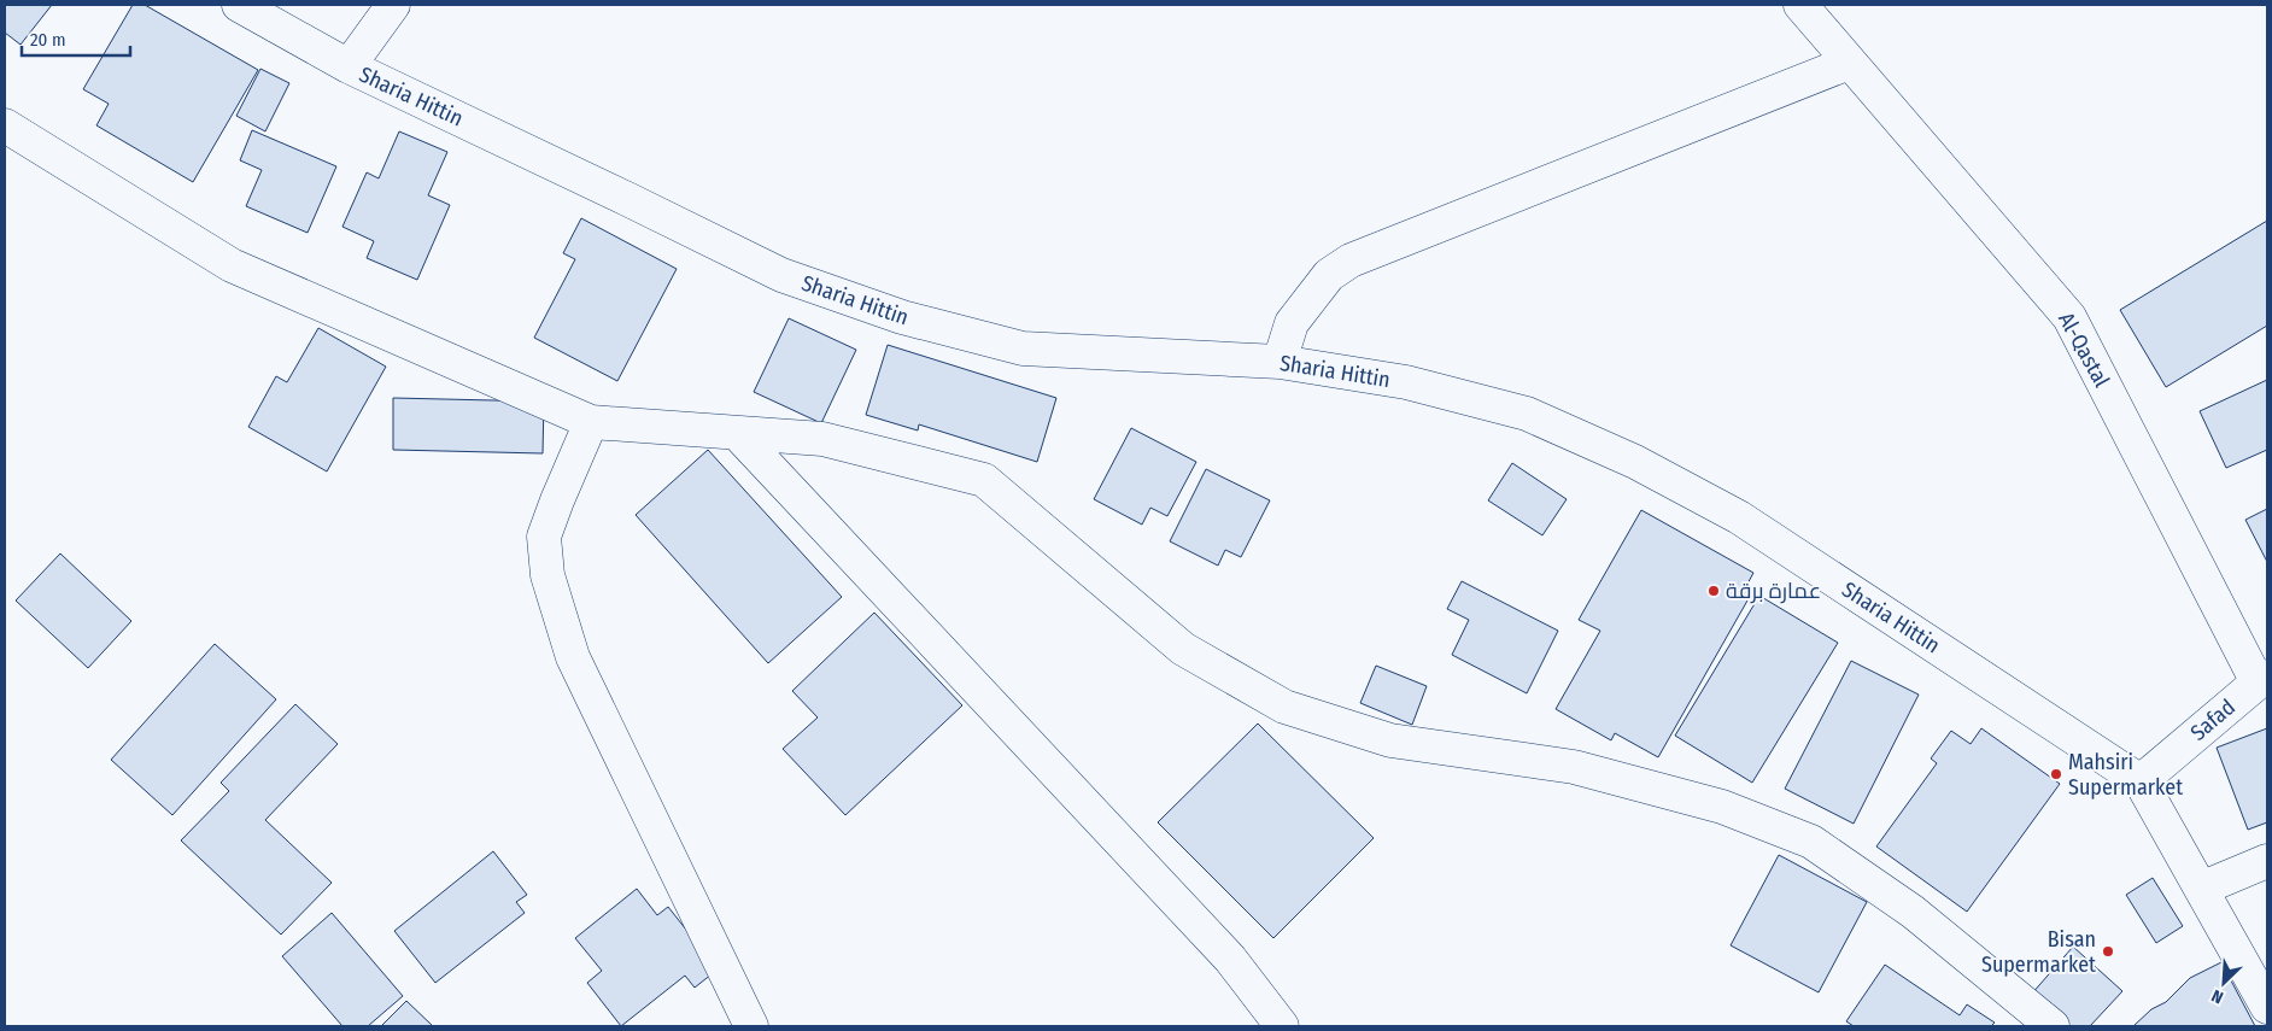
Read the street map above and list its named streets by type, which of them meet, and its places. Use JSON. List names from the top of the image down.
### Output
{
  "streets": {
    "street": ["Sharia Hittin", "Al-Qastal", "Safad"]
  },
  "crossings": [
    ["Sharia Hittin", "Safad"],
    ["Al-Qastal", "Safad"]
  ],
  "places": ["عمارة برقة", "Mahsiri Supermarket", "Bisan Supermarket"],
  "scale_bar": "20 m",
  "north": "bottom left"
}
